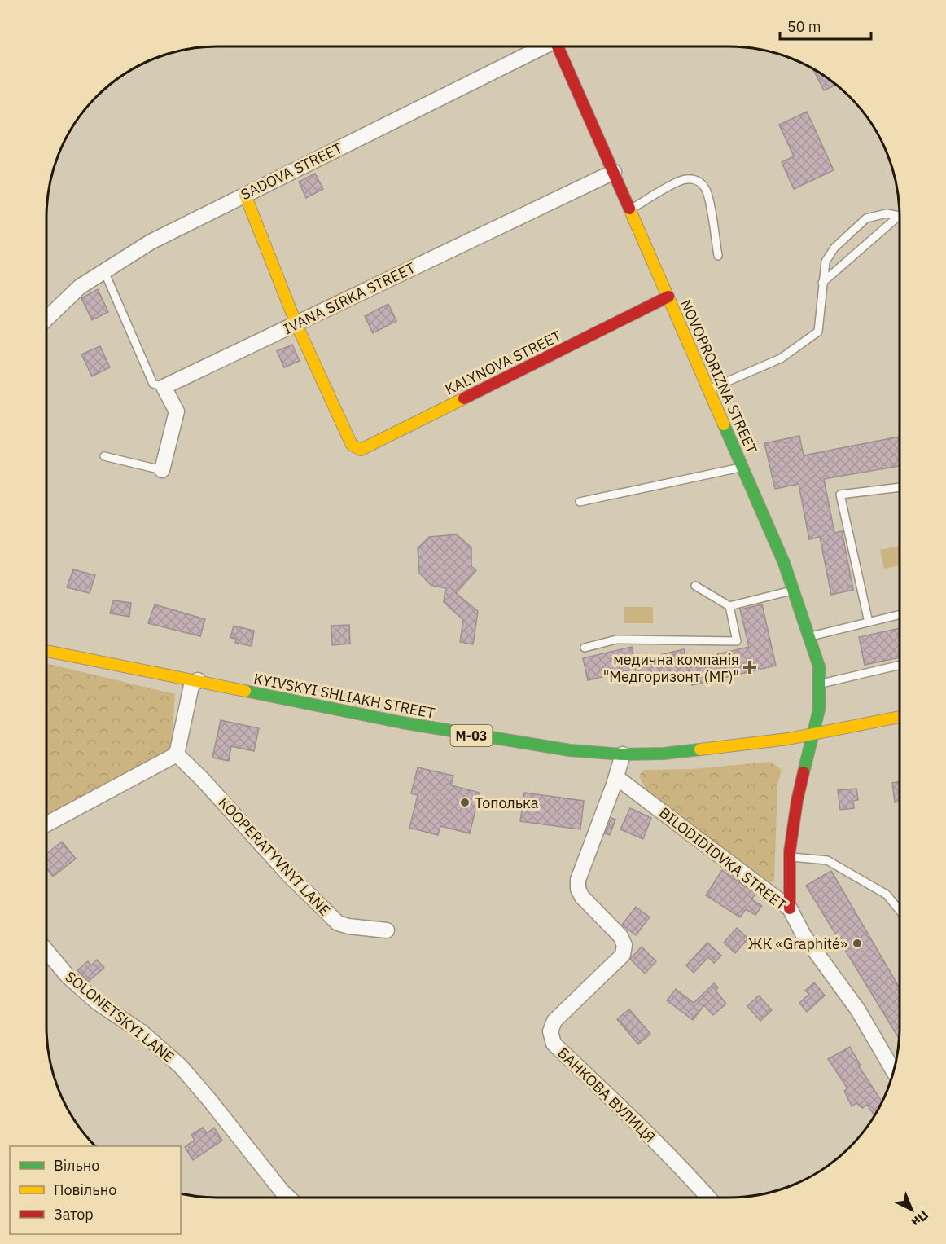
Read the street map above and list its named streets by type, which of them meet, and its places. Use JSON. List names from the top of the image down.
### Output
{
  "streets": {
    "main road": [
      "KALYNOVA STREET",
      "NOVOPRORIZNA STREET",
      "KYIVSKYI SHLIAKH STREET",
      "М-03"
    ],
    "street": [
      "SADOVA STREET",
      "IVANA SIRKA STREET",
      "KOOPERATYVNYI LANE",
      "BILODIDIDVKA STREET",
      "SOLONETSKYI LANE",
      "БАНКОВА ВУЛИЦЯ"
    ]
  },
  "crossings": [
    ["IVANA SIRKA STREET", "KALYNOVA STREET"],
    ["IVANA SIRKA STREET", "NOVOPRORIZNA STREET"],
    ["KALYNOVA STREET", "NOVOPRORIZNA STREET"],
    ["NOVOPRORIZNA STREET", "KYIVSKYI SHLIAKH STREET"],
    ["NOVOPRORIZNA STREET", "BILODIDIDVKA STREET"],
    ["KYIVSKYI SHLIAKH STREET", "БАНКОВА ВУЛИЦЯ"],
    ["BILODIDIDVKA STREET", "БАНКОВА ВУЛИЦЯ"]
  ],
  "places": {
    "health": ["медична компанія \"Медгоризонт (МГ)\""],
    "other": ["Тополька", "ЖК «Graphité»"]
  },
  "legend": ["Вільно", "Повільно", "Затор"],
  "scale_bar": "50 m",
  "north": "bottom right"
}
